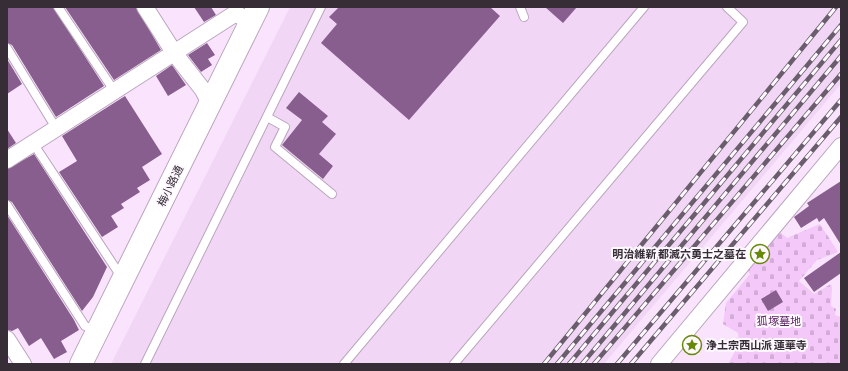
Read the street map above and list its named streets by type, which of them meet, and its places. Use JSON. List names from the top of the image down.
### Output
{
  "streets": {
    "street": ["梅小路通"]
  },
  "parks": ["狐塚墓地"],
  "places": {
    "place": ["明治維新 都滅六勇士之墓在", "浄土宗西山派 蓮華寺"]
  }
}
